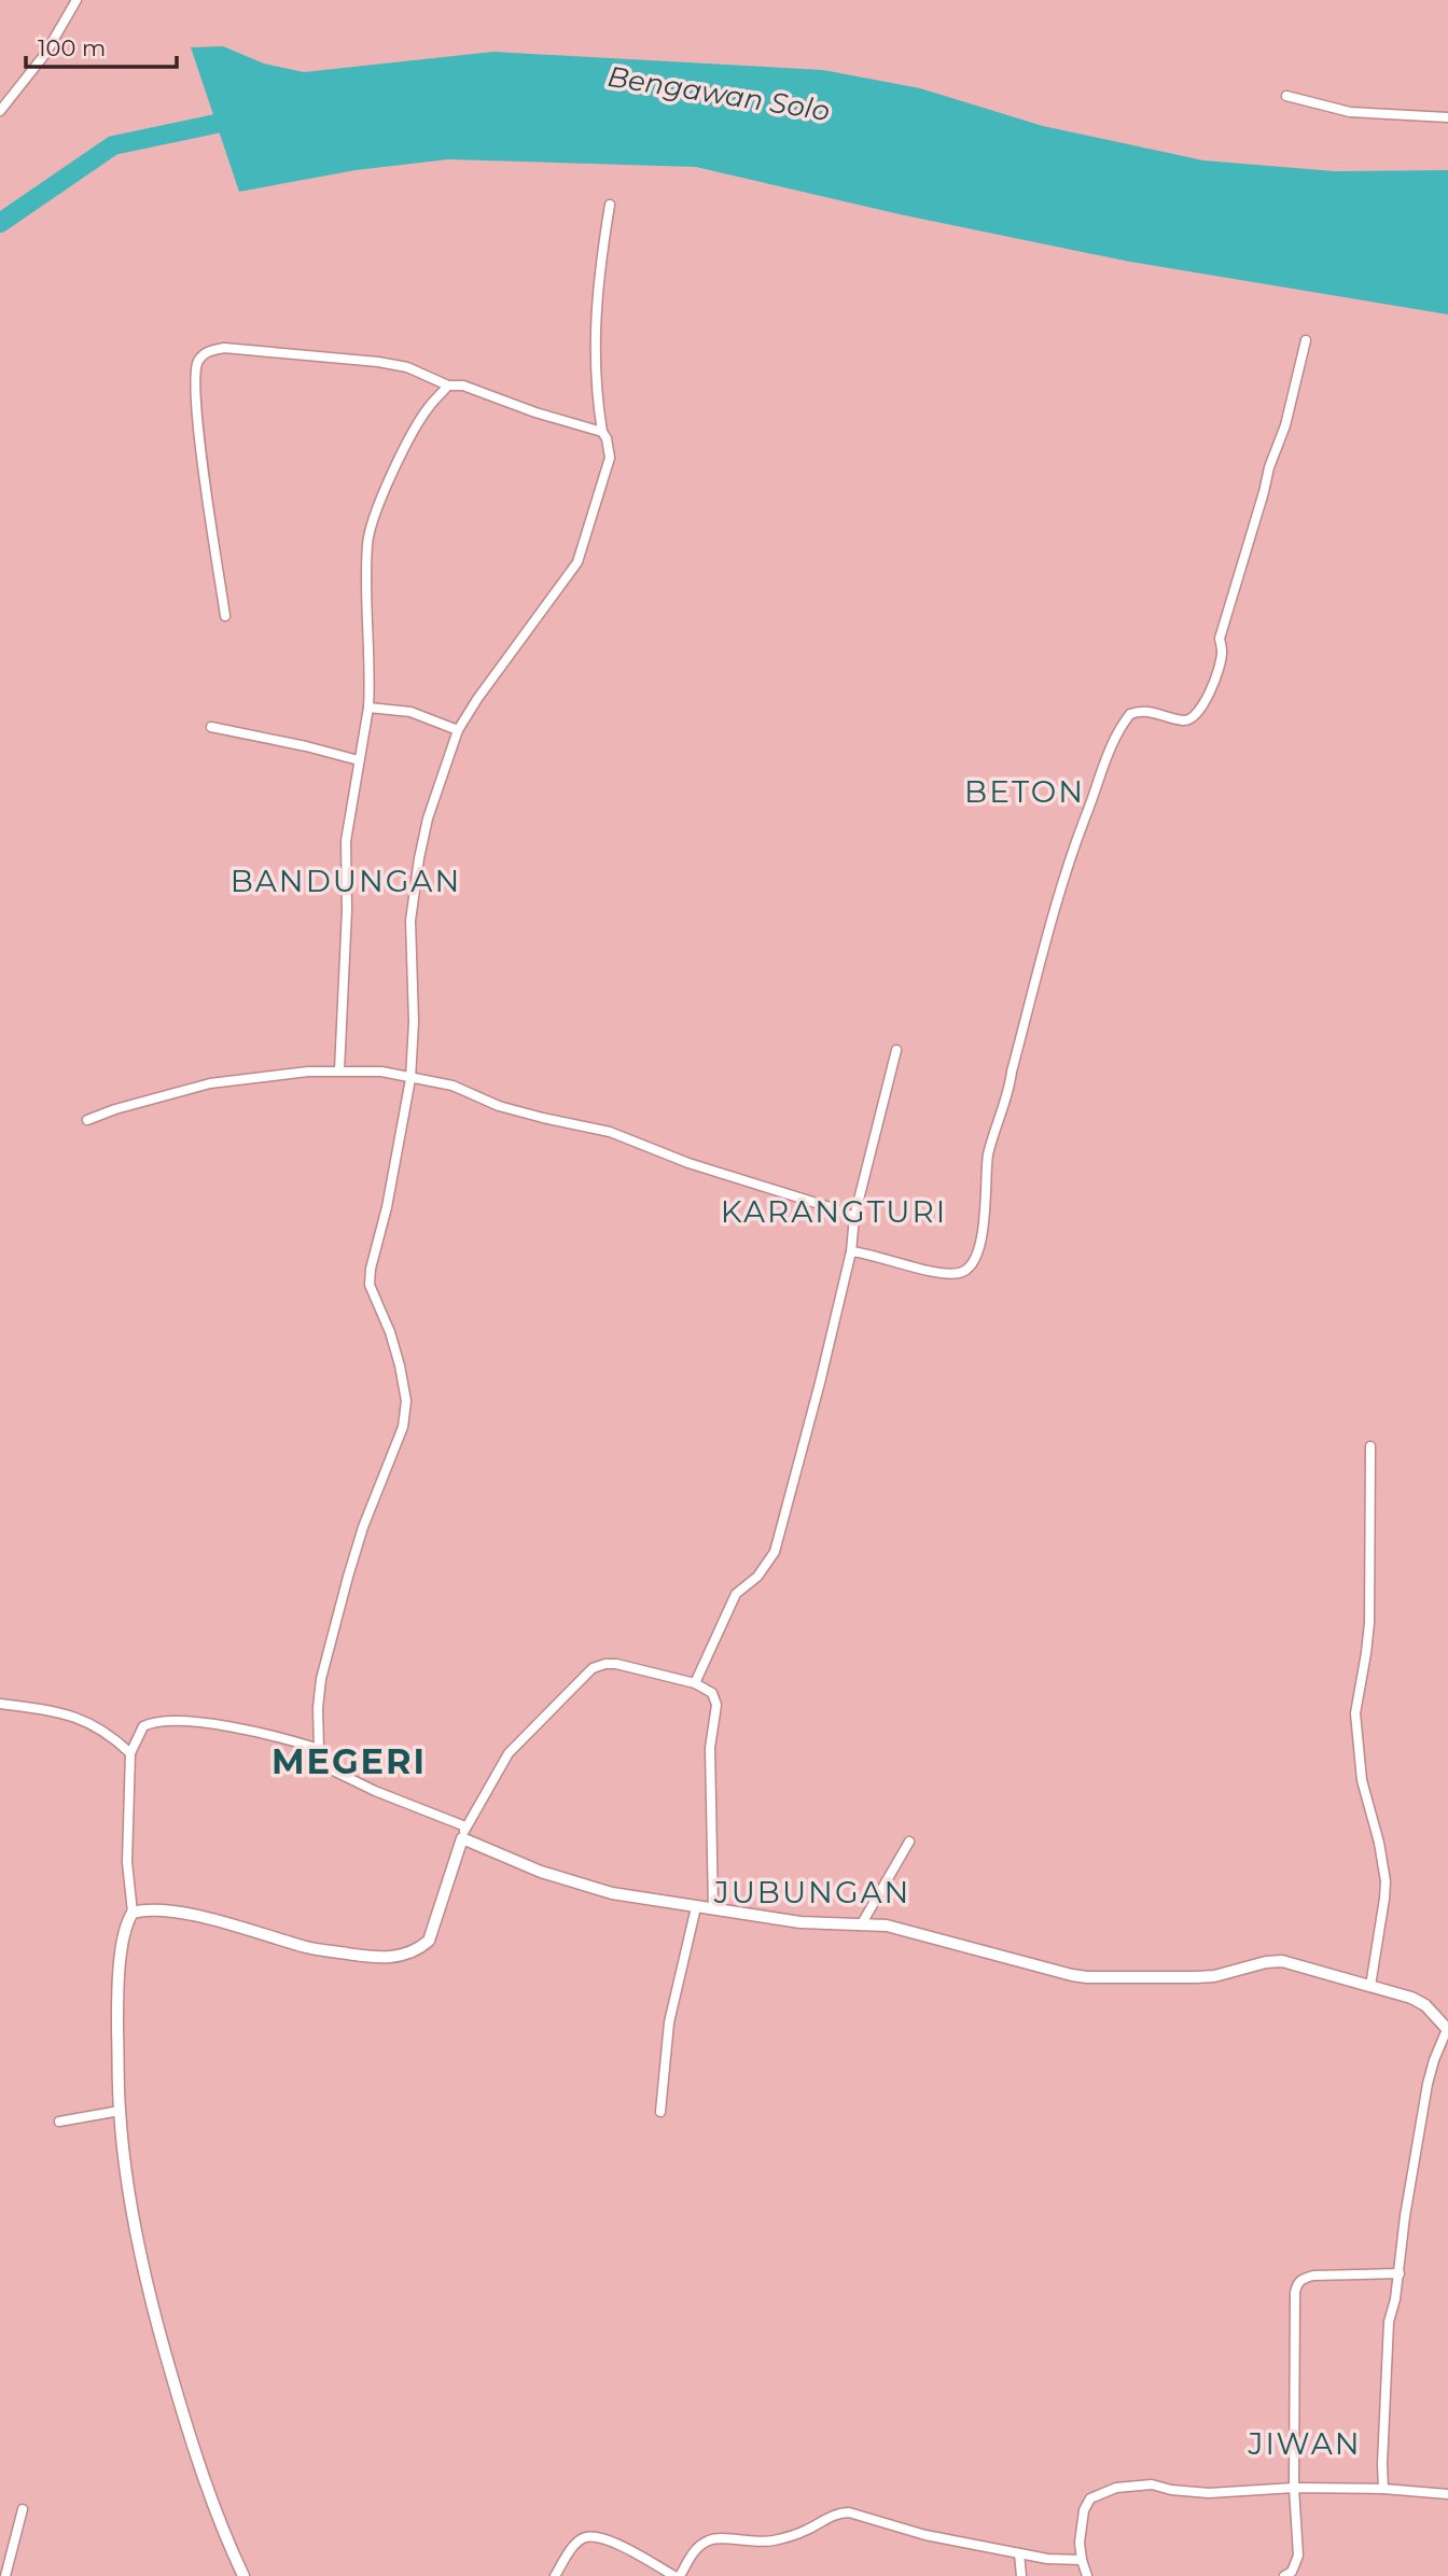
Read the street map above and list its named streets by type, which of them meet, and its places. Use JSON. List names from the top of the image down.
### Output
{
  "districts": [
    "BETON",
    "BANDUNGAN",
    "KARANGTURI",
    "MEGERI",
    "JUBUNGAN",
    "JIWAN"
  ],
  "water": ["Bengawan Solo"],
  "scale_bar": "100 m"
}
